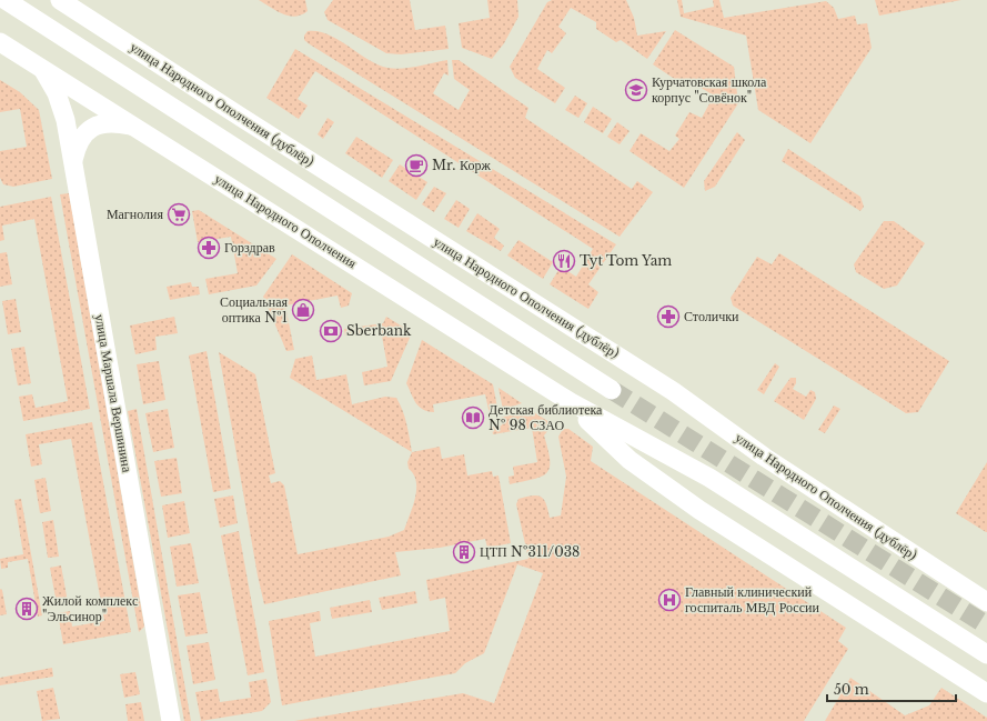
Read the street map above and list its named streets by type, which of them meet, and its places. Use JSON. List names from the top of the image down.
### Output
{
  "streets": {
    "street": ["улица Народного Ополчения (дублёр)", "улица Народного Ополчения", "улица Маршала Вершинина"]
  },
  "crossings": [
    ["улица Народного Ополчения", "улица Маршала Вершинина"]
  ],
  "places": {
    "school or university": ["Курчатовская школа корпус \"Совёнок\""],
    "cafe": ["Mr. Корж"],
    "supermarket": ["Магнолия"],
    "pharmacy": ["Горздрав", "Столички"],
    "restaurant": ["Tyt Tom Yam"],
    "shop": ["Социальная оптика №1"],
    "bank": ["Sberbank"],
    "library": ["Детская библиотека № 98 СЗАО"],
    "building": ["ЦТП №311/038", "Жилой комплекс \"Эльсинор\""],
    "hospital": ["Главный клинический госпиталь МВД России"]
  },
  "scale_bar": "50 m"
}
